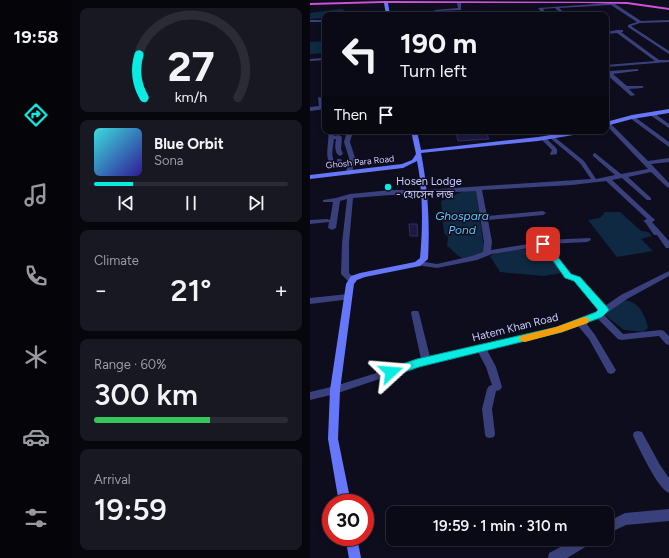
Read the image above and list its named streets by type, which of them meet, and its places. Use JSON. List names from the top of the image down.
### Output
{
  "streets": {
    "main road": ["Ghosh Para Road"],
    "street": ["Hatem Khan Road"]
  },
  "water": ["Ghospara Pond"],
  "places": ["Hosen Lodge - হোসেন লজ"],
  "page": {
    "tabs": "19:58",
    "turn": ["190 m", "Turn left"],
    "then": "Then",
    "song": ["Blue Orbit", "Sona"],
    "tile": [
      "Climate",
      ["Range · 60%", "300 km"],
      ["Arrival", "19:59"]
    ],
    "heat": ["−", "21°", "+"],
    "limit": "30",
    "trip": "19:59 · 1 min · 310 m",
    "gauge": ["27", "km/h"]
  }
}
